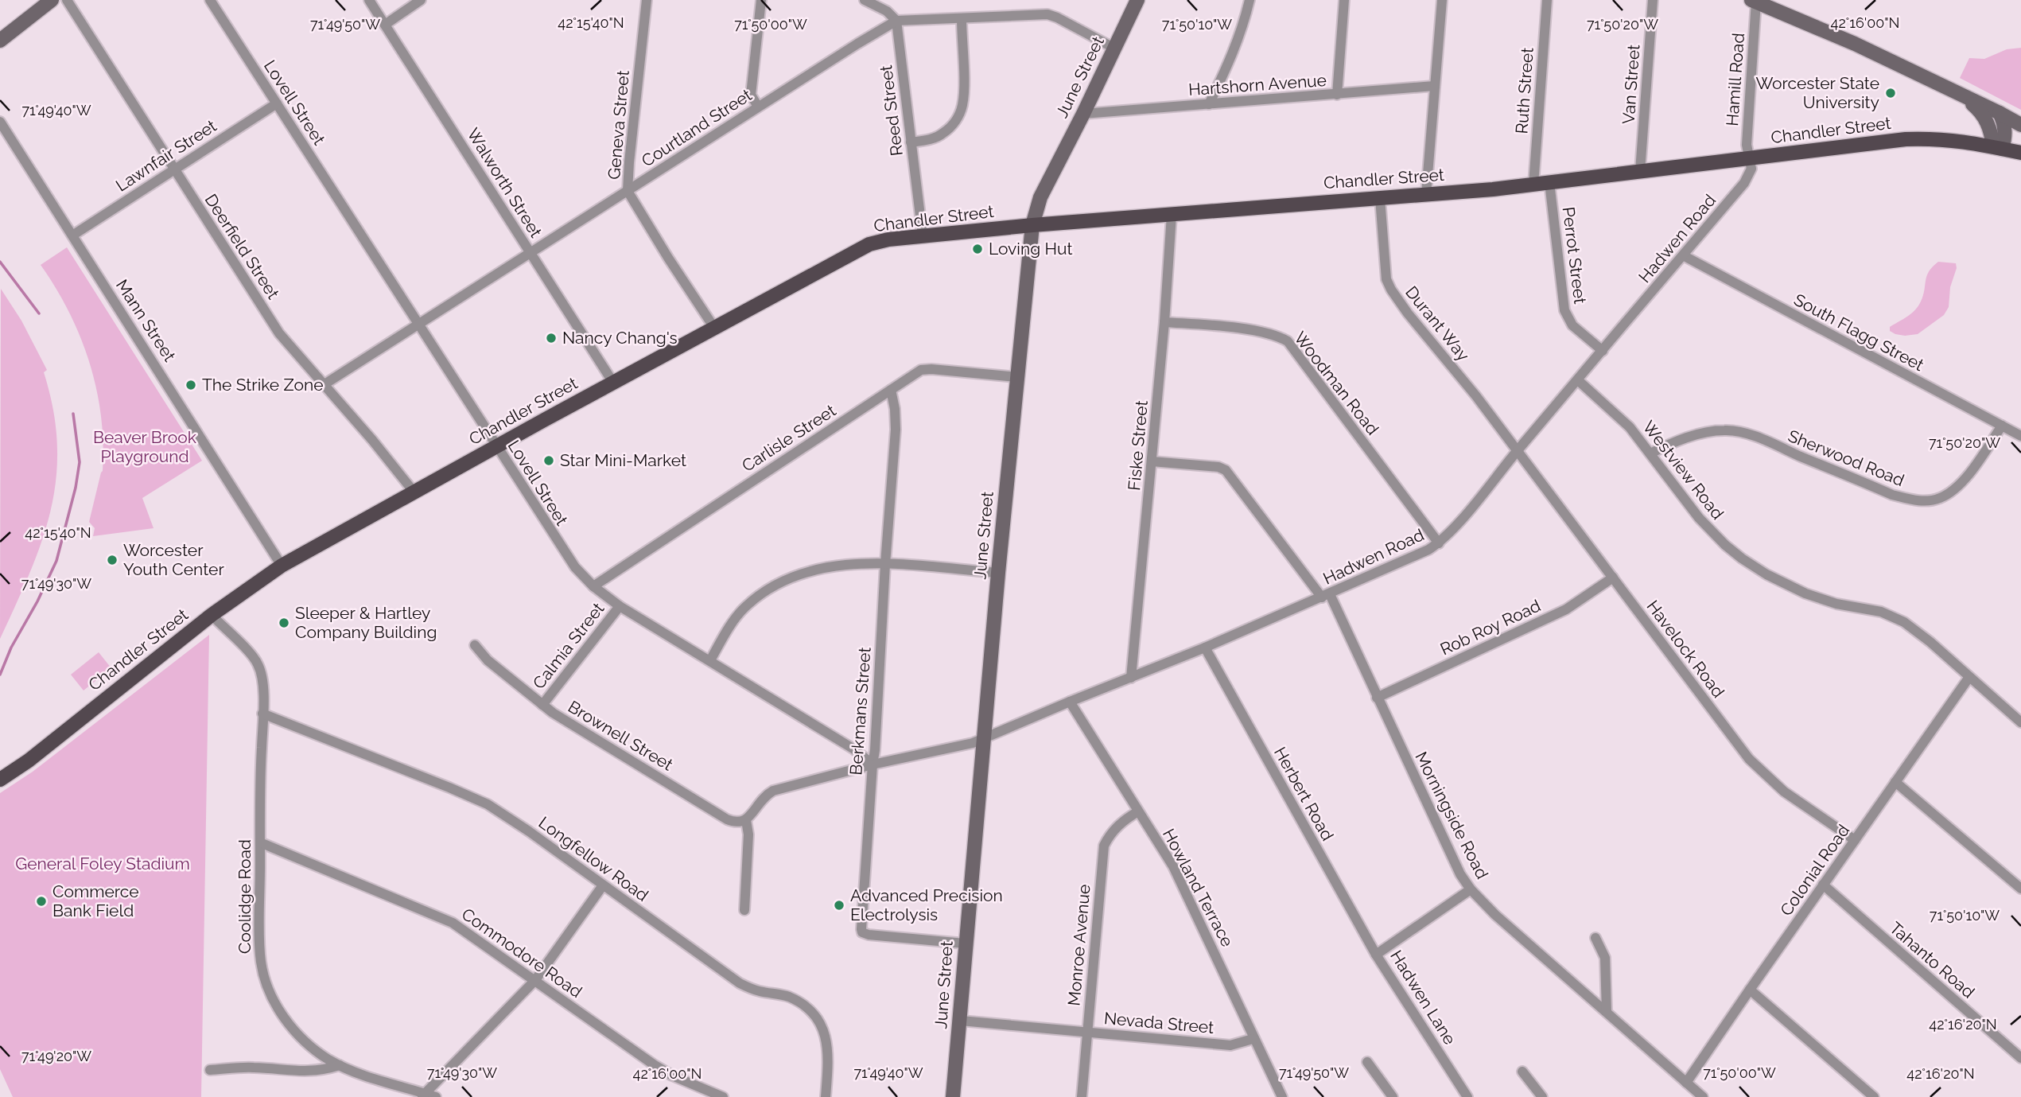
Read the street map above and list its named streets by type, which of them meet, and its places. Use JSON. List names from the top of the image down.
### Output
{
  "streets": {
    "main road": ["Chandler Street"],
    "street": [
      "June Street",
      "Hamill Road",
      "Van Street",
      "Hartshorn Avenue",
      "Ruth Street",
      "Lovell Street",
      "Reed Street",
      "Geneva Street",
      "Courtland Street",
      "Lawnfair Street",
      "Walworth Street",
      "Hadwen Road",
      "Deerfield Street",
      "Perrot Street",
      "Mann Street",
      "Durant Way",
      "South Flagg Street",
      "Woodman Road",
      "Carlisle Street",
      "Fiske Street",
      "Sherwood Road",
      "Westview Road",
      "Rob Roy Road",
      "Calmia Street",
      "Havelock Road",
      "Berkmans Street",
      "Brownell Street",
      "Herbert Road",
      "Morningside Road",
      "Longfellow Road",
      "Colonial Road",
      "Howland Terrace",
      "Coolidge Road",
      "Monroe Avenue",
      "Commodore Road",
      "Tahanto Road",
      "Hadwen Lane",
      "Nevada Street"
    ]
  },
  "crossings": [
    ["June Street", "Hartshorn Avenue"],
    ["June Street", "Courtland Street"],
    ["June Street", "Chandler Street"],
    ["June Street", "Hadwen Road"],
    ["June Street", "Carlisle Street"],
    ["June Street", "Berkmans Street"],
    ["June Street", "Nevada Street"],
    ["Hamill Road", "Chandler Street"],
    ["Hamill Road", "Hadwen Road"],
    ["Van Street", "Chandler Street"],
    ["Ruth Street", "Chandler Street"],
    ["Lovell Street", "Courtland Street"],
    ["Lovell Street", "Chandler Street"],
    ["Lovell Street", "Lawnfair Street"],
    ["Lovell Street", "Carlisle Street"],
    ["Lovell Street", "Calmia Street"],
    ["Lovell Street", "Berkmans Street"],
    ["Reed Street", "Courtland Street"],
    ["Reed Street", "Chandler Street"],
    ["Geneva Street", "Courtland Street"],
    ["Geneva Street", "Chandler Street"],
    ["Courtland Street", "Walworth Street"],
    ["Courtland Street", "Deerfield Street"],
    ["Chandler Street", "Walworth Street"],
    ["Chandler Street", "Hadwen Road"],
    ["Chandler Street", "Deerfield Street"],
    ["Chandler Street", "Perrot Street"],
    ["Chandler Street", "Mann Street"],
    ["Chandler Street", "Durant Way"],
    ["Chandler Street", "Fiske Street"],
    ["Chandler Street", "Coolidge Road"],
    ["Lawnfair Street", "Deerfield Street"],
    ["Lawnfair Street", "Mann Street"],
    ["Hadwen Road", "Perrot Street"],
    ["Hadwen Road", "Durant Way"],
    ["Hadwen Road", "South Flagg Street"],
    ["Hadwen Road", "Woodman Road"],
    ["Hadwen Road", "Fiske Street"],
    ["Hadwen Road", "Westview Road"],
    ["Hadwen Road", "Havelock Road"],
    ["Hadwen Road", "Herbert Road"],
    ["Hadwen Road", "Morningside Road"],
    ["Hadwen Road", "Howland Terrace"],
    ["Durant Way", "Havelock Road"],
    ["South Flagg Street", "Sherwood Road"],
    ["Woodman Road", "Fiske Street"],
    ["Carlisle Street", "Berkmans Street"],
    ["Fiske Street", "Morningside Road"],
    ["Sherwood Road", "Westview Road"],
    ["Westview Road", "Colonial Road"],
    ["Rob Roy Road", "Havelock Road"],
    ["Rob Roy Road", "Morningside Road"],
    ["Calmia Street", "Brownell Street"],
    ["Havelock Road", "Colonial Road"],
    ["Herbert Road", "Hadwen Lane"],
    ["Morningside Road", "Colonial Road"],
    ["Morningside Road", "Hadwen Lane"],
    ["Longfellow Road", "Coolidge Road"],
    ["Colonial Road", "Tahanto Road"],
    ["Howland Terrace", "Monroe Avenue"],
    ["Howland Terrace", "Nevada Street"],
    ["Coolidge Road", "Commodore Road"],
    ["Monroe Avenue", "Nevada Street"]
  ],
  "parks": ["Beaver Brook Playground", "General Foley Stadium"],
  "places": [
    "Worcester State University",
    "Loving Hut",
    "Nancy Chang's",
    "The Strike Zone",
    "Star Mini-Market",
    "Worcester Youth Center",
    "Sleeper & Hartley Company Building",
    "Commerce Bank Field",
    "Advanced Precision Electrolysis"
  ],
  "coordinates": [
    "42°15'40\"N",
    "42°16'00\"N",
    "71°49'50\"W",
    "71°50'00\"W",
    "71°50'10\"W",
    "71°50'20\"W",
    "71°49'40\"W",
    "71°49'30\"W",
    "42°16'20\"N",
    "71°49'20\"W"
  ]
}
